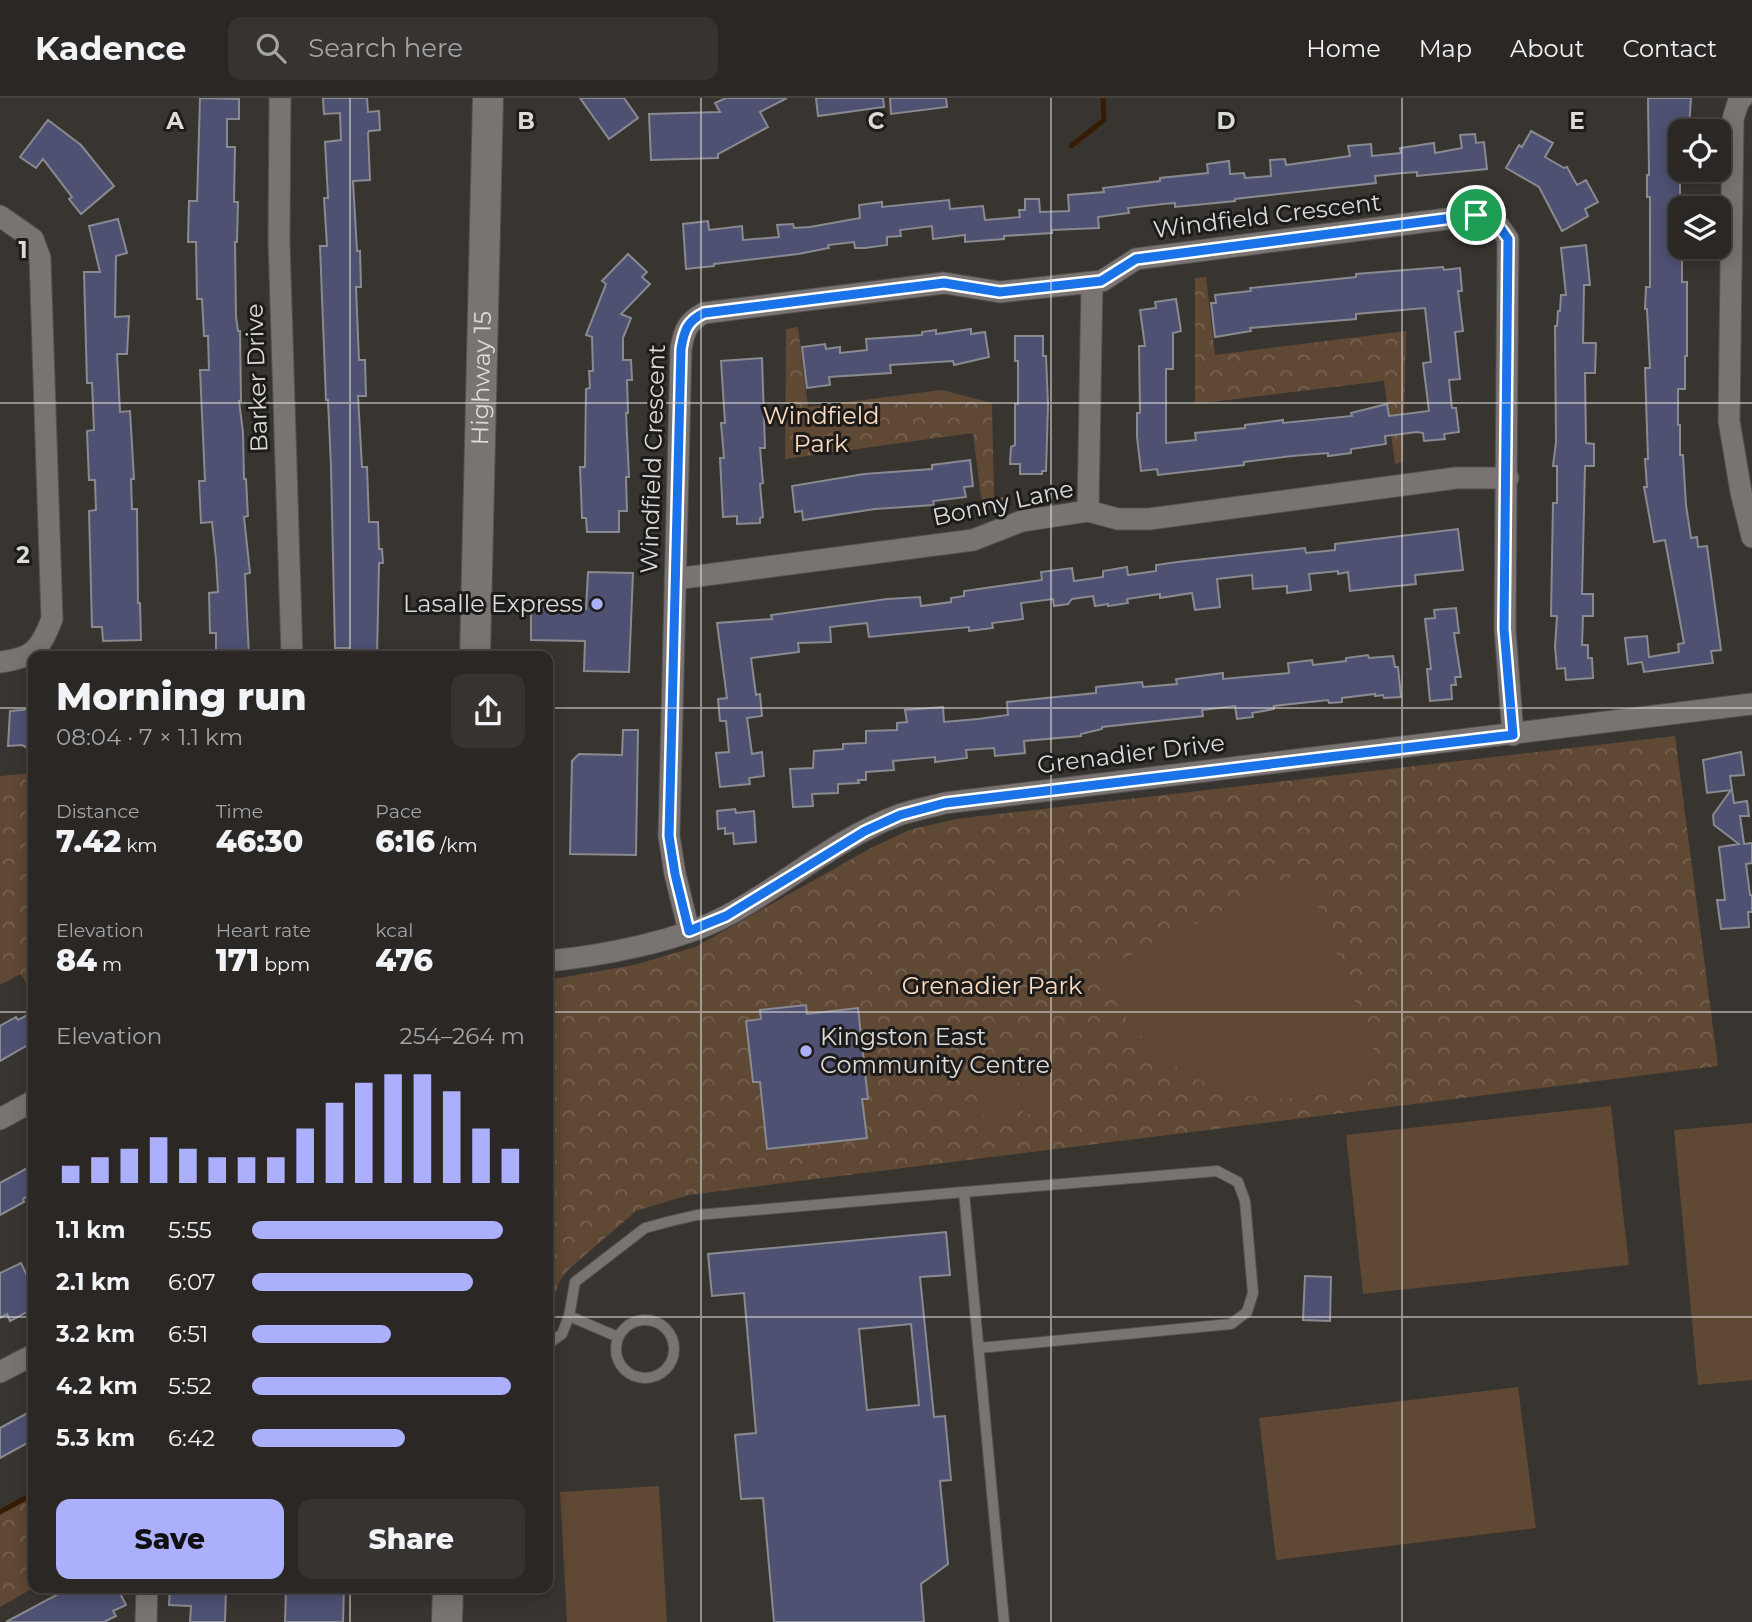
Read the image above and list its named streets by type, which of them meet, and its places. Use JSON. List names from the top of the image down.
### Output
{
  "streets": {
    "main road": ["Highway 15"],
    "street": [
      "Windfield Crescent",
      "Barker Drive",
      "Bonny Lane",
      "Grenadier Drive"
    ]
  },
  "crossings": [
    ["Windfield Crescent", "Bonny Lane"],
    ["Windfield Crescent", "Grenadier Drive"]
  ],
  "parks": ["Windfield Park", "Grenadier Park"],
  "places": ["Lasalle Express", "Kingston East Community Centre"],
  "page": {
    "header": "Kadence",
    "search": "Search here",
    "nav": [
      "Home",
      "Map",
      "About",
      "Contact"
    ],
    "heading": ["Morning run", "08:04 · 7 × 1.1 km"],
    "stats": [
      ["Distance", "7.42 km"],
      ["Time", "46:30"],
      ["Pace", "6:16 /km"],
      ["Elevation", "84 m"],
      ["Heart rate", "171 bpm"],
      ["kcal", "476"]
    ],
    "chart": ["Elevation", "254–264 m"],
    "list": [
      {
        "name": "1.1 km",
        "note": "5:55"
      },
      {
        "name": "2.1 km",
        "note": "6:07"
      },
      {
        "name": "3.2 km",
        "note": "6:51"
      },
      {
        "name": "4.2 km",
        "note": "5:52"
      },
      {
        "name": "5.3 km",
        "note": "6:42"
      }
    ],
    "buttons": ["Save", "Share"]
  },
  "grid": {
    "columns": [
      "A",
      "B",
      "C",
      "D",
      "E"
    ],
    "rows": ["1", "2"]
  }
}
